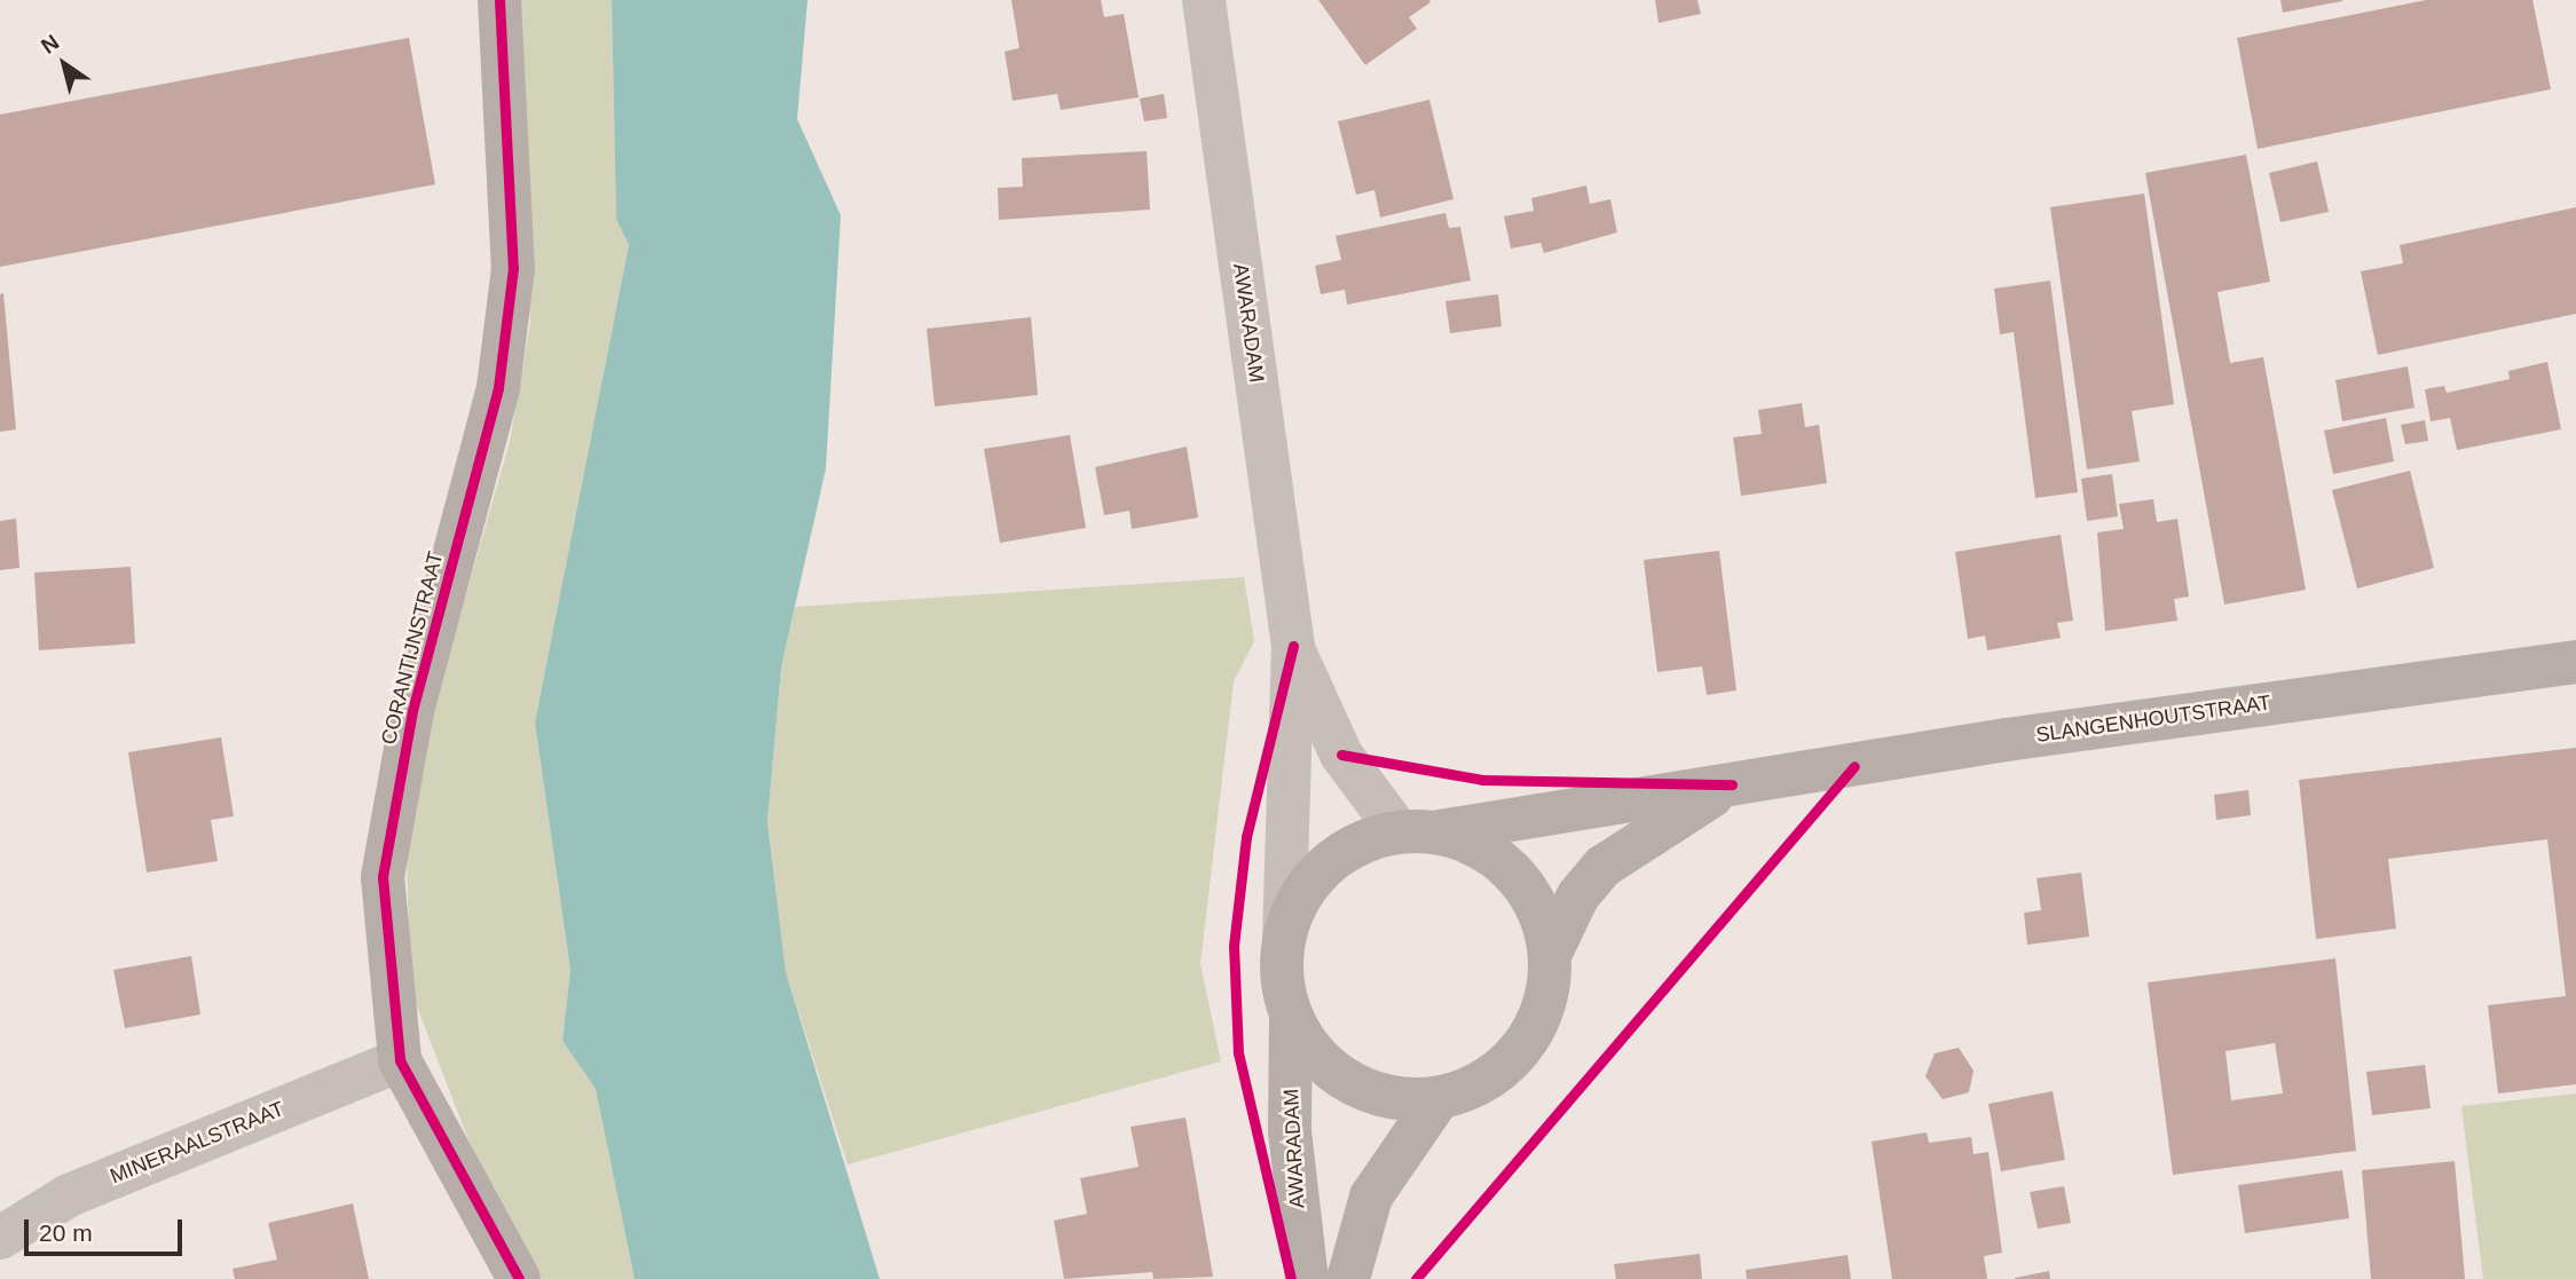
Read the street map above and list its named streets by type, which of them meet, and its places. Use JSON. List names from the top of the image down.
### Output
{
  "streets": {
    "main road": ["AWARADAM", "CORANTIJNSTRAAT", "SLANGENHOUTSTRAAT"],
    "street": ["MINERAALSTRAAT"]
  },
  "crossings": [
    ["AWARADAM", "SLANGENHOUTSTRAAT"],
    ["CORANTIJNSTRAAT", "MINERAALSTRAAT"]
  ],
  "scale_bar": "20 m",
  "north": "top left"
}
